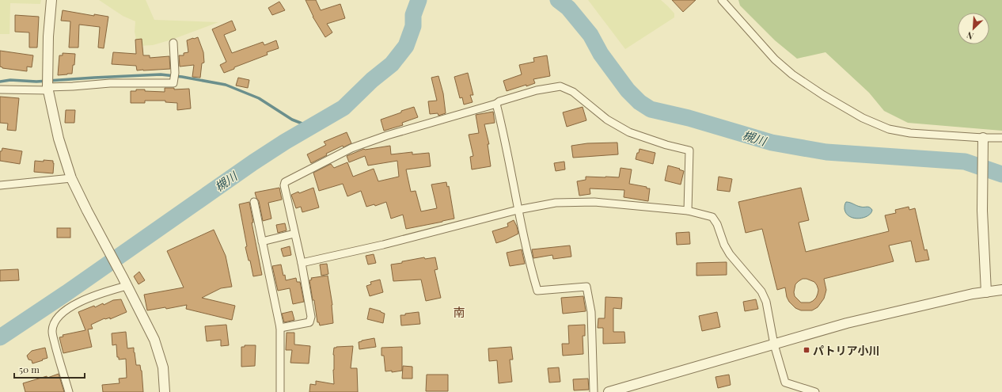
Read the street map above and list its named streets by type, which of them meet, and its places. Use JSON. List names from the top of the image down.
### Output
{
  "districts": ["南"],
  "water": ["槻川"],
  "places": {
    "transit": ["パトリア小川"]
  },
  "scale_bar": "50 m",
  "north": "bottom left"
}
